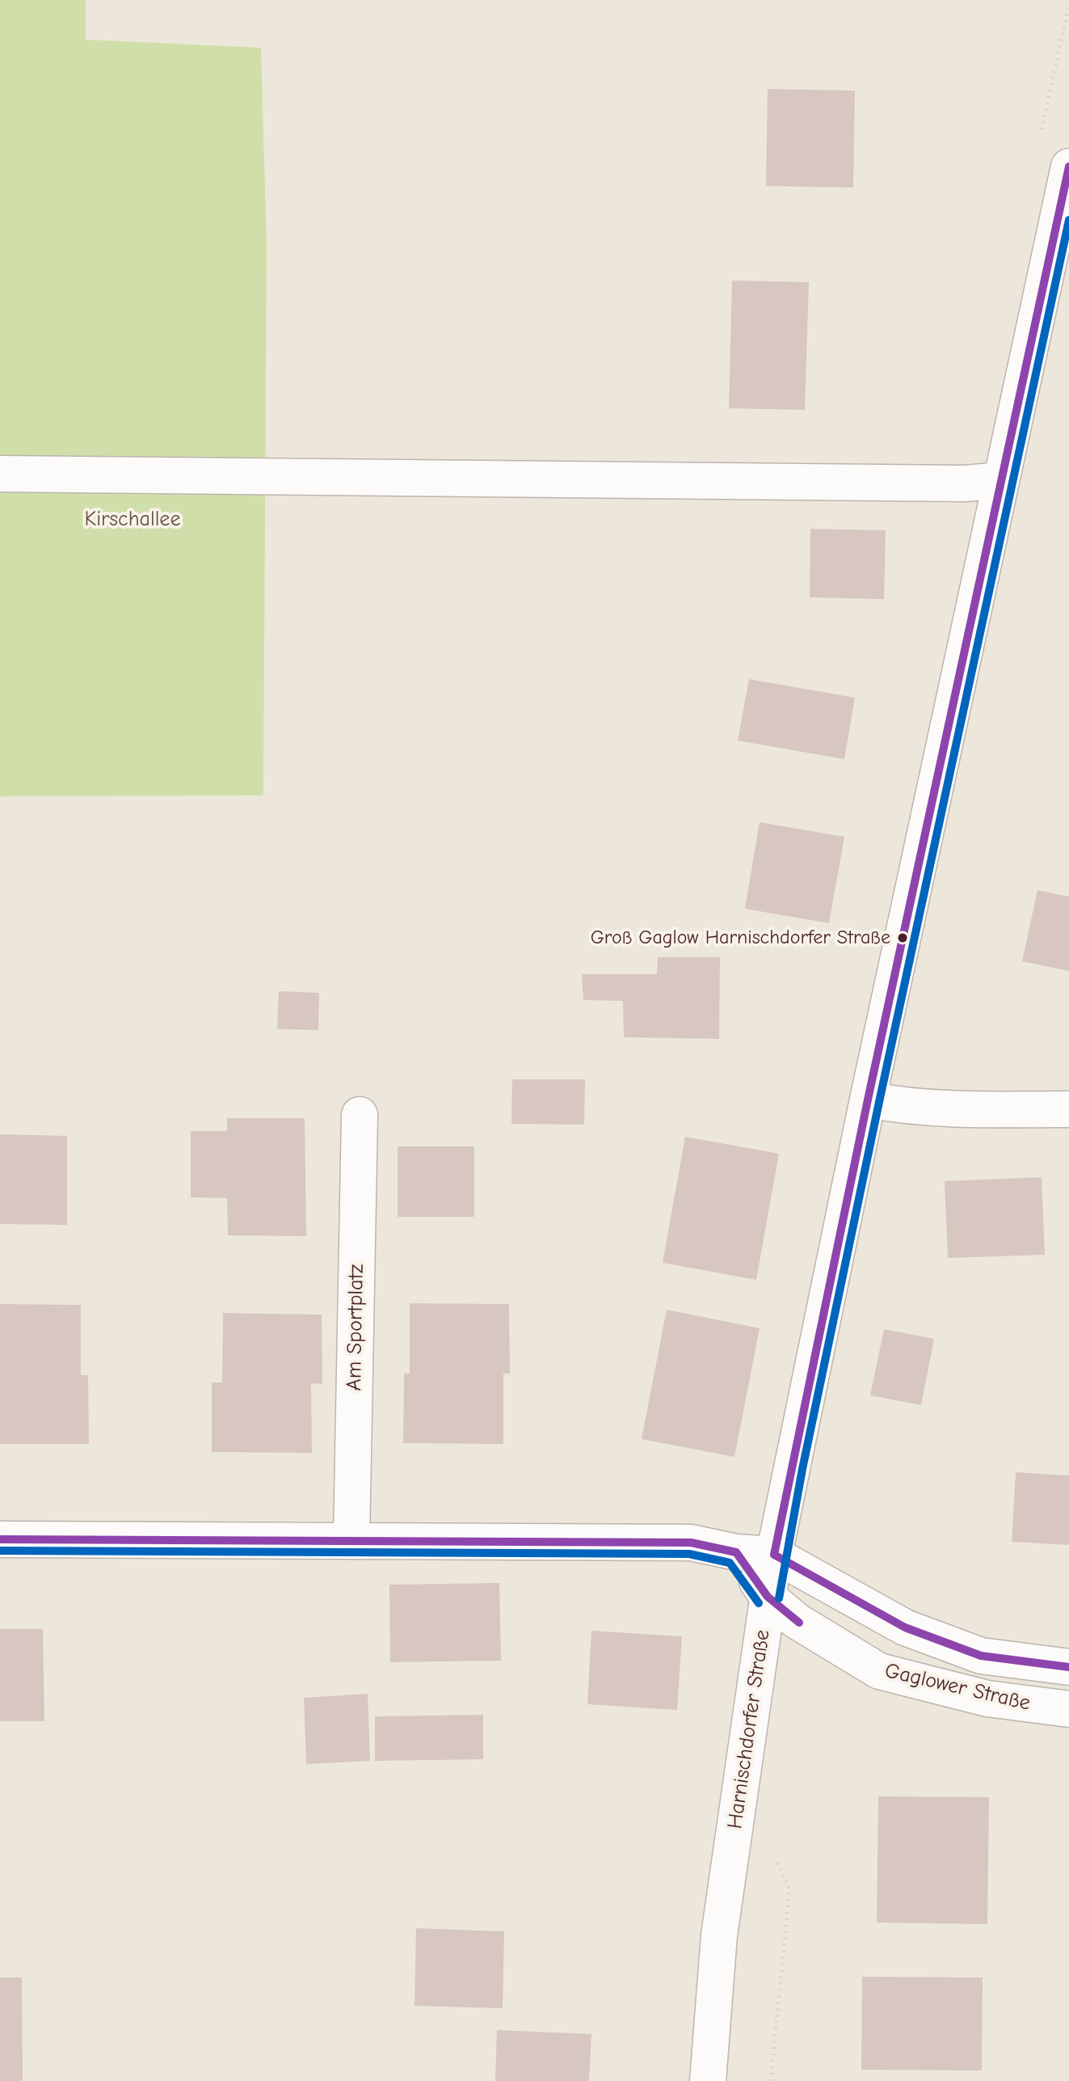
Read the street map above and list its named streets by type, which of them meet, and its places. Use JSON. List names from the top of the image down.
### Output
{
  "streets": {
    "street": ["Am Sportplatz", "Gaglower Straße", "Harnischdorfer Straße"]
  },
  "crossings": [
    ["Gaglower Straße", "Harnischdorfer Straße"]
  ],
  "parks": ["Kirschallee"],
  "places": ["Groß Gaglow Harnischdorfer Straße"]
}
